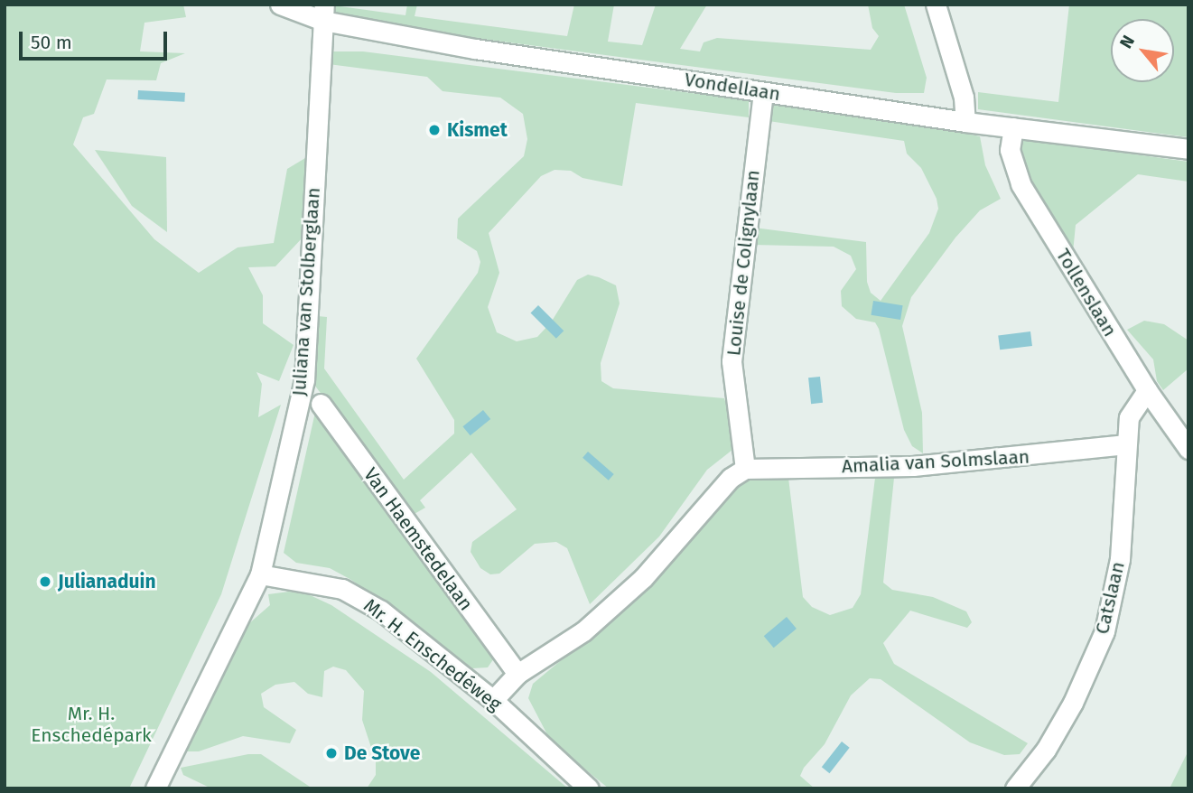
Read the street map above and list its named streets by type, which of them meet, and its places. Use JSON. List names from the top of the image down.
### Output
{
  "streets": {
    "street": [
      "Vondellaan",
      "Louise de Colignylaan",
      "Juliana van Stolberglaan",
      "Tollenslaan",
      "Amalia van Solmslaan",
      "Van Haemstedelaan",
      "Catslaan",
      "Mr. H. Enschedéweg"
    ]
  },
  "crossings": [
    ["Vondellaan", "Louise de Colignylaan"],
    ["Vondellaan", "Juliana van Stolberglaan"],
    ["Vondellaan", "Tollenslaan"],
    ["Louise de Colignylaan", "Amalia van Solmslaan"],
    ["Juliana van Stolberglaan", "Mr. H. Enschedéweg"],
    ["Tollenslaan", "Catslaan"],
    ["Amalia van Solmslaan", "Catslaan"]
  ],
  "parks": ["Mr. H. Enschedépark"],
  "places": ["Kismet", "Julianaduin", "De Stove"],
  "scale_bar": "50 m",
  "north": "top left"
}
